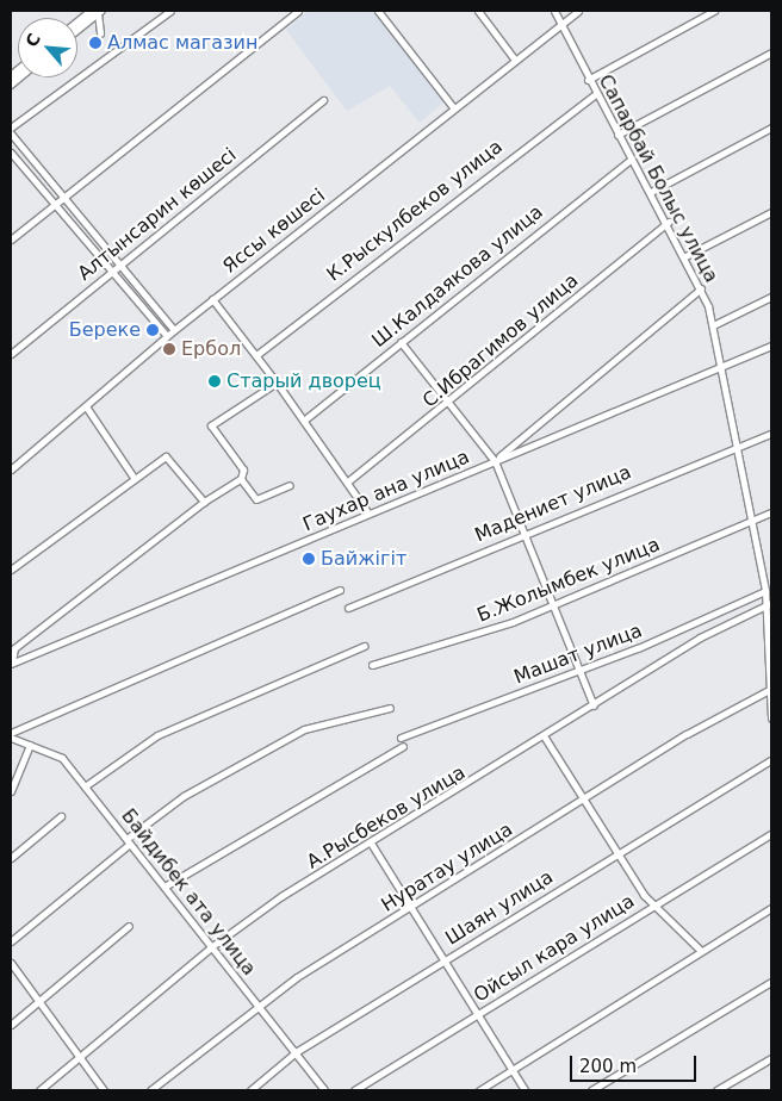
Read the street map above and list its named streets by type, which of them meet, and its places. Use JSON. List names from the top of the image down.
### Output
{
  "streets": {
    "street": [
      "Сапарбай Болыс улица",
      "К.Рыскулбеков улица",
      "Алтынсарин көшесі",
      "Яссы көшесі",
      "Ш.Калдаякова улица",
      "С.Ибрагимов улица",
      "Гаухар ана улица",
      "Мадениет улица",
      "Б.Жолымбек улица",
      "Машат улица",
      "А.Рысбеков улица",
      "Нуратау улица",
      "Байдибек ата улица",
      "Шаян улица",
      "Ойсыл кара улица"
    ]
  },
  "crossings": [
    ["Сапарбай Болыс улица", "К.Рыскулбеков улица"],
    ["Сапарбай Болыс улица", "Яссы көшесі"],
    ["Сапарбай Болыс улица", "Ш.Калдаякова улица"],
    ["Сапарбай Болыс улица", "С.Ибрагимов улица"],
    ["Сапарбай Болыс улица", "Гаухар ана улица"],
    ["Сапарбай Болыс улица", "Мадениет улица"],
    ["Сапарбай Болыс улица", "Б.Жолымбек улица"],
    ["Сапарбай Болыс улица", "Машат улица"],
    ["Сапарбай Болыс улица", "А.Рысбеков улица"],
    ["Сапарбай Болыс улица", "Нуратау улица"],
    ["А.Рысбеков улица", "Байдибек ата улица"],
    ["Нуратау улица", "Байдибек ата улица"],
    ["Байдибек ата улица", "Шаян улица"]
  ],
  "places": [
    "Алмас магазин",
    "Береке",
    "Ербол",
    "Старый дворец",
    "Байжігіт"
  ],
  "scale_bar": "200 m",
  "north": "top left"
}
